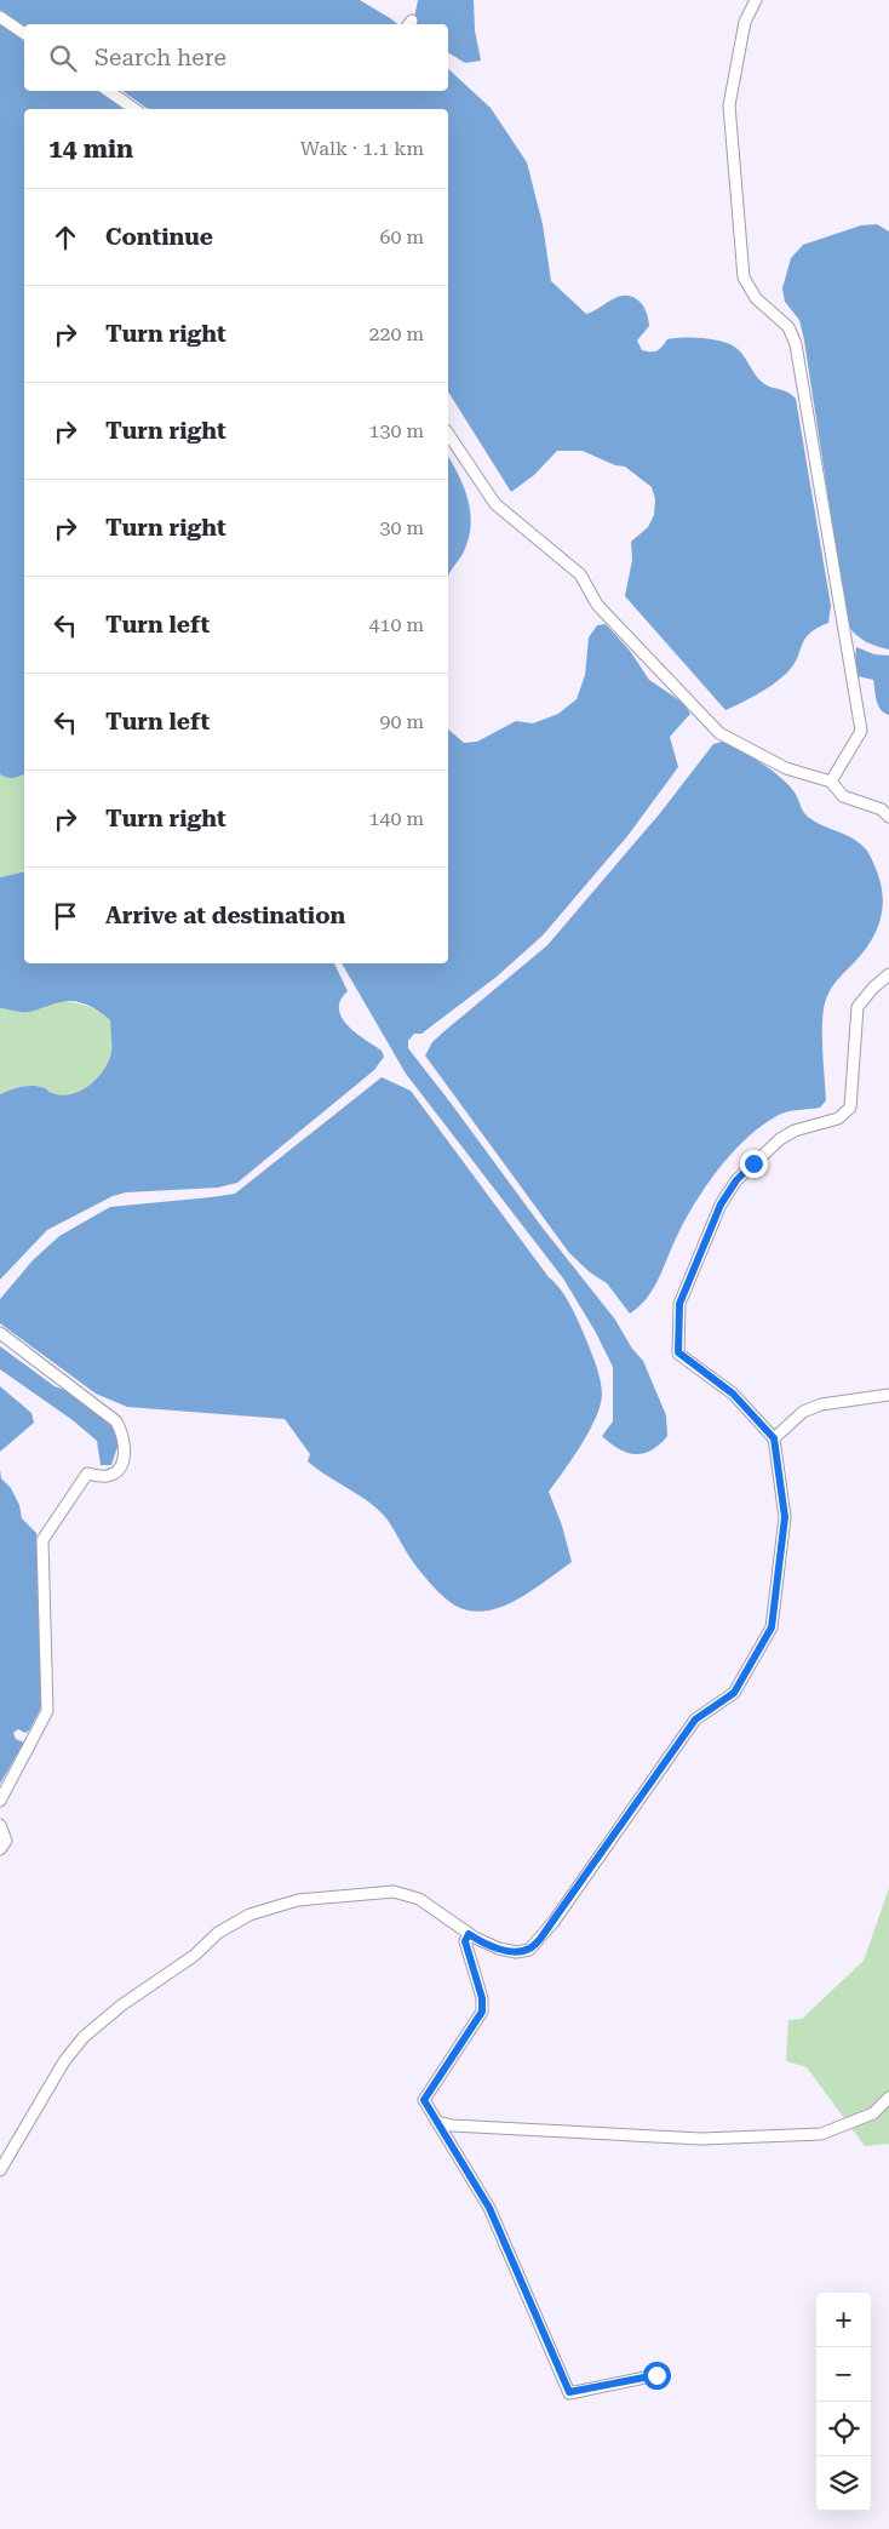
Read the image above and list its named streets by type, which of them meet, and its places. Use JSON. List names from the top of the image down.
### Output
{
  "page": {
    "search": "Search here",
    "heading": ["14 min", "Walk · 1.1 km"],
    "list": [
      ["Continue", "60 m"],
      ["Turn right", "220 m"],
      ["Turn right", "130 m"],
      ["Turn right", "30 m"],
      ["Turn left", "410 m"],
      ["Turn left", "90 m"],
      ["Turn right", "140 m"],
      "Arrive at destination"
    ],
    "map_buttons": ["+", "−"]
  }
}
